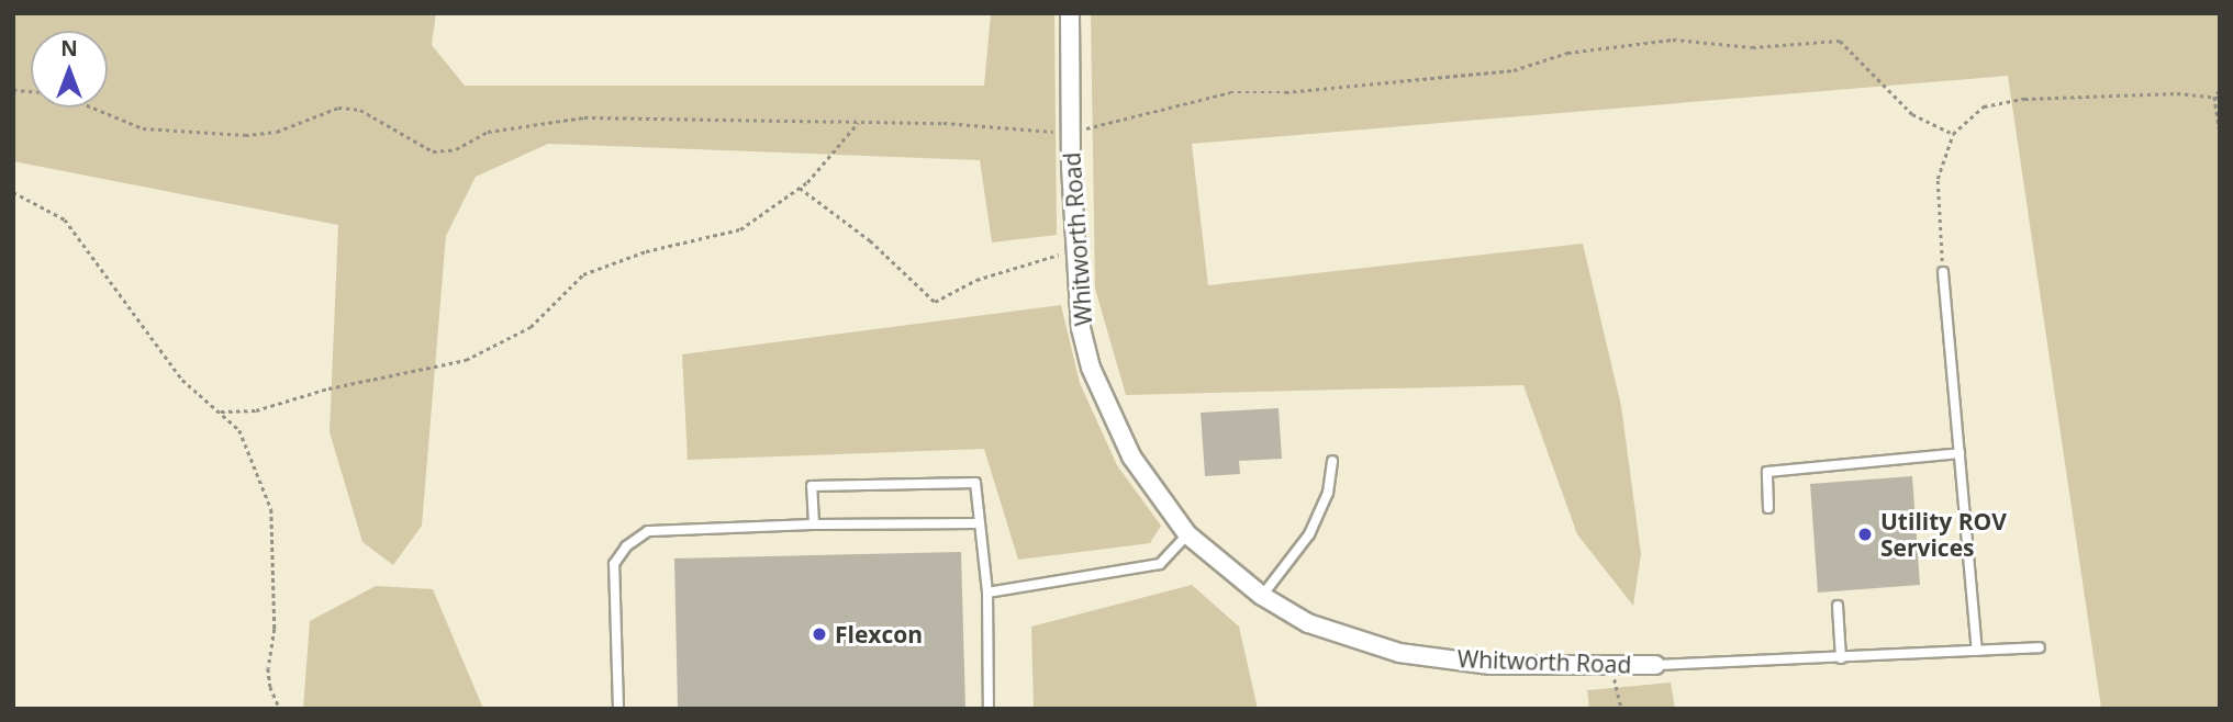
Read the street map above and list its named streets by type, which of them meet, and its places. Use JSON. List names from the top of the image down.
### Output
{
  "streets": {
    "street": ["Whitworth Road"]
  },
  "places": ["Utility ROV Services", "Flexcon"],
  "north": "top"
}
